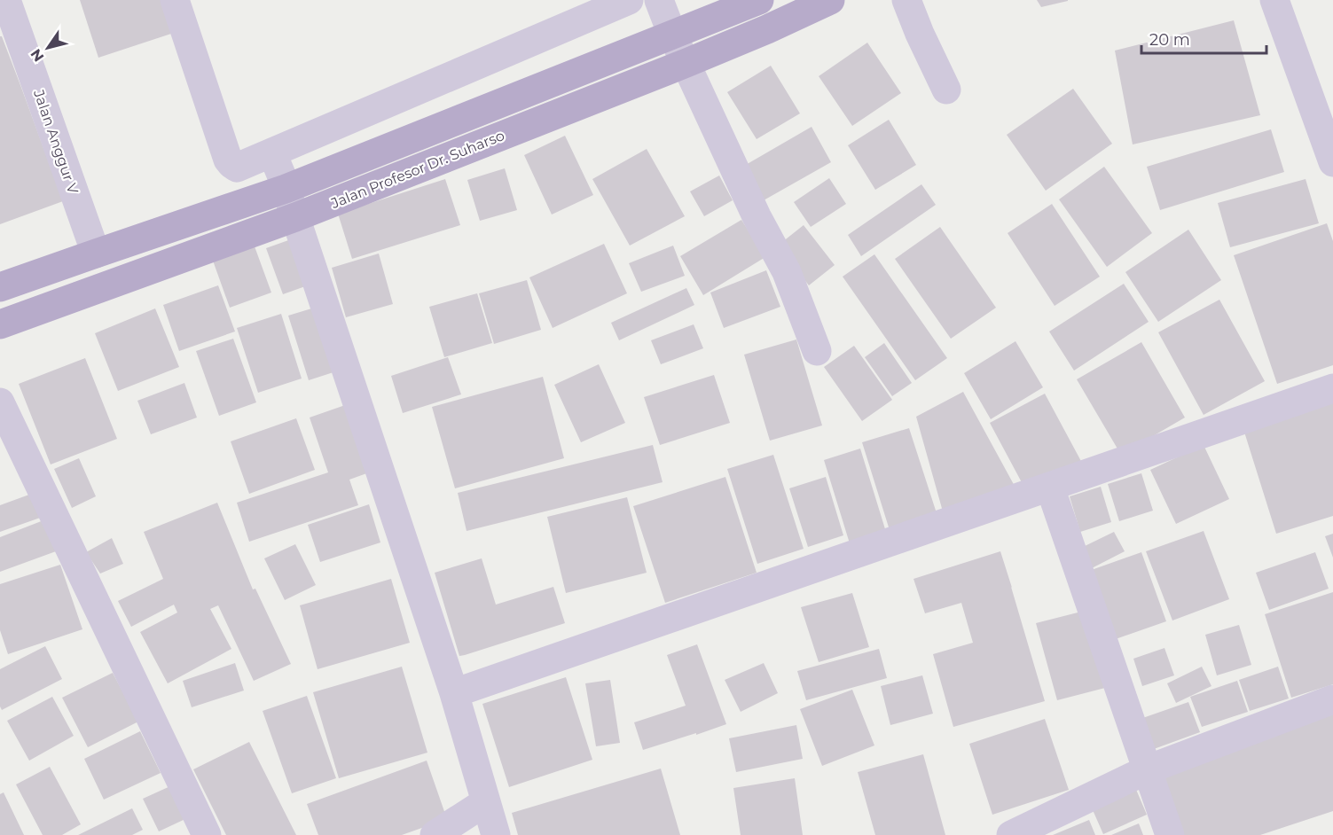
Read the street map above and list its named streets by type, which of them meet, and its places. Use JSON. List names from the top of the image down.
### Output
{
  "streets": {
    "main road": ["Jalan Profesor Dr. Suharso"],
    "street": ["Jalan Anggur V"]
  },
  "crossings": [
    ["Jalan Anggur V", "Jalan Profesor Dr. Suharso"]
  ],
  "scale_bar": "20 m",
  "north": "bottom left"
}
